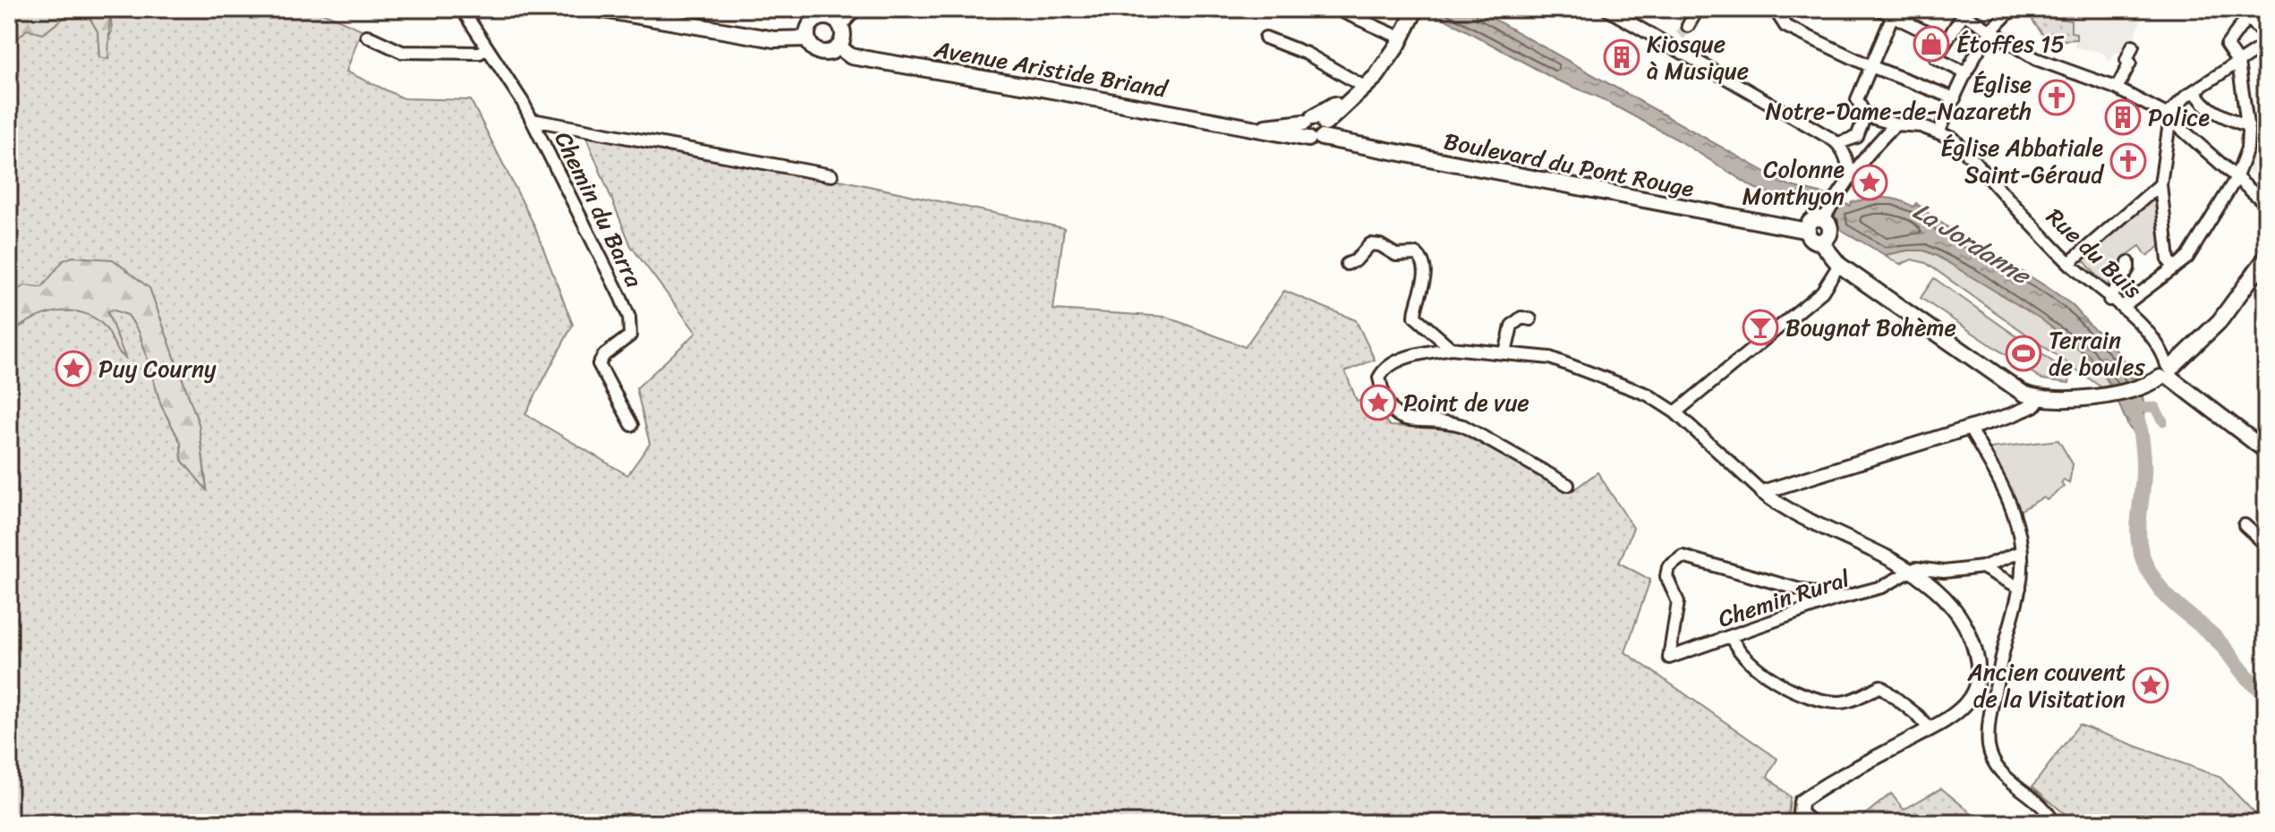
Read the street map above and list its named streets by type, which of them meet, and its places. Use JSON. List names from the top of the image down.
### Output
{
  "streets": {
    "main road": ["Avenue Aristide Briand", "Boulevard du Pont Rouge"],
    "street": ["Chemin du Barra", "Rue du Buis", "Chemin Rural"]
  },
  "crossings": [
    ["Avenue Aristide Briand", "Boulevard du Pont Rouge"]
  ],
  "water": ["La Jordanne"],
  "places": {
    "shop": ["Étoffes 15"],
    "building": ["Kiosque à Musique", "Police"],
    "church": ["Église Notre-Dame-de-Nazareth", "Église Abbatiale Saint-Géraud"],
    "place": [
      "Colonne Monthyon",
      "Puy Courny",
      "Point de vue",
      "Ancien couvent de la Visitation"
    ],
    "bar": ["Bougnat Bohème"],
    "sports": ["Terrain de boules"]
  }
}
